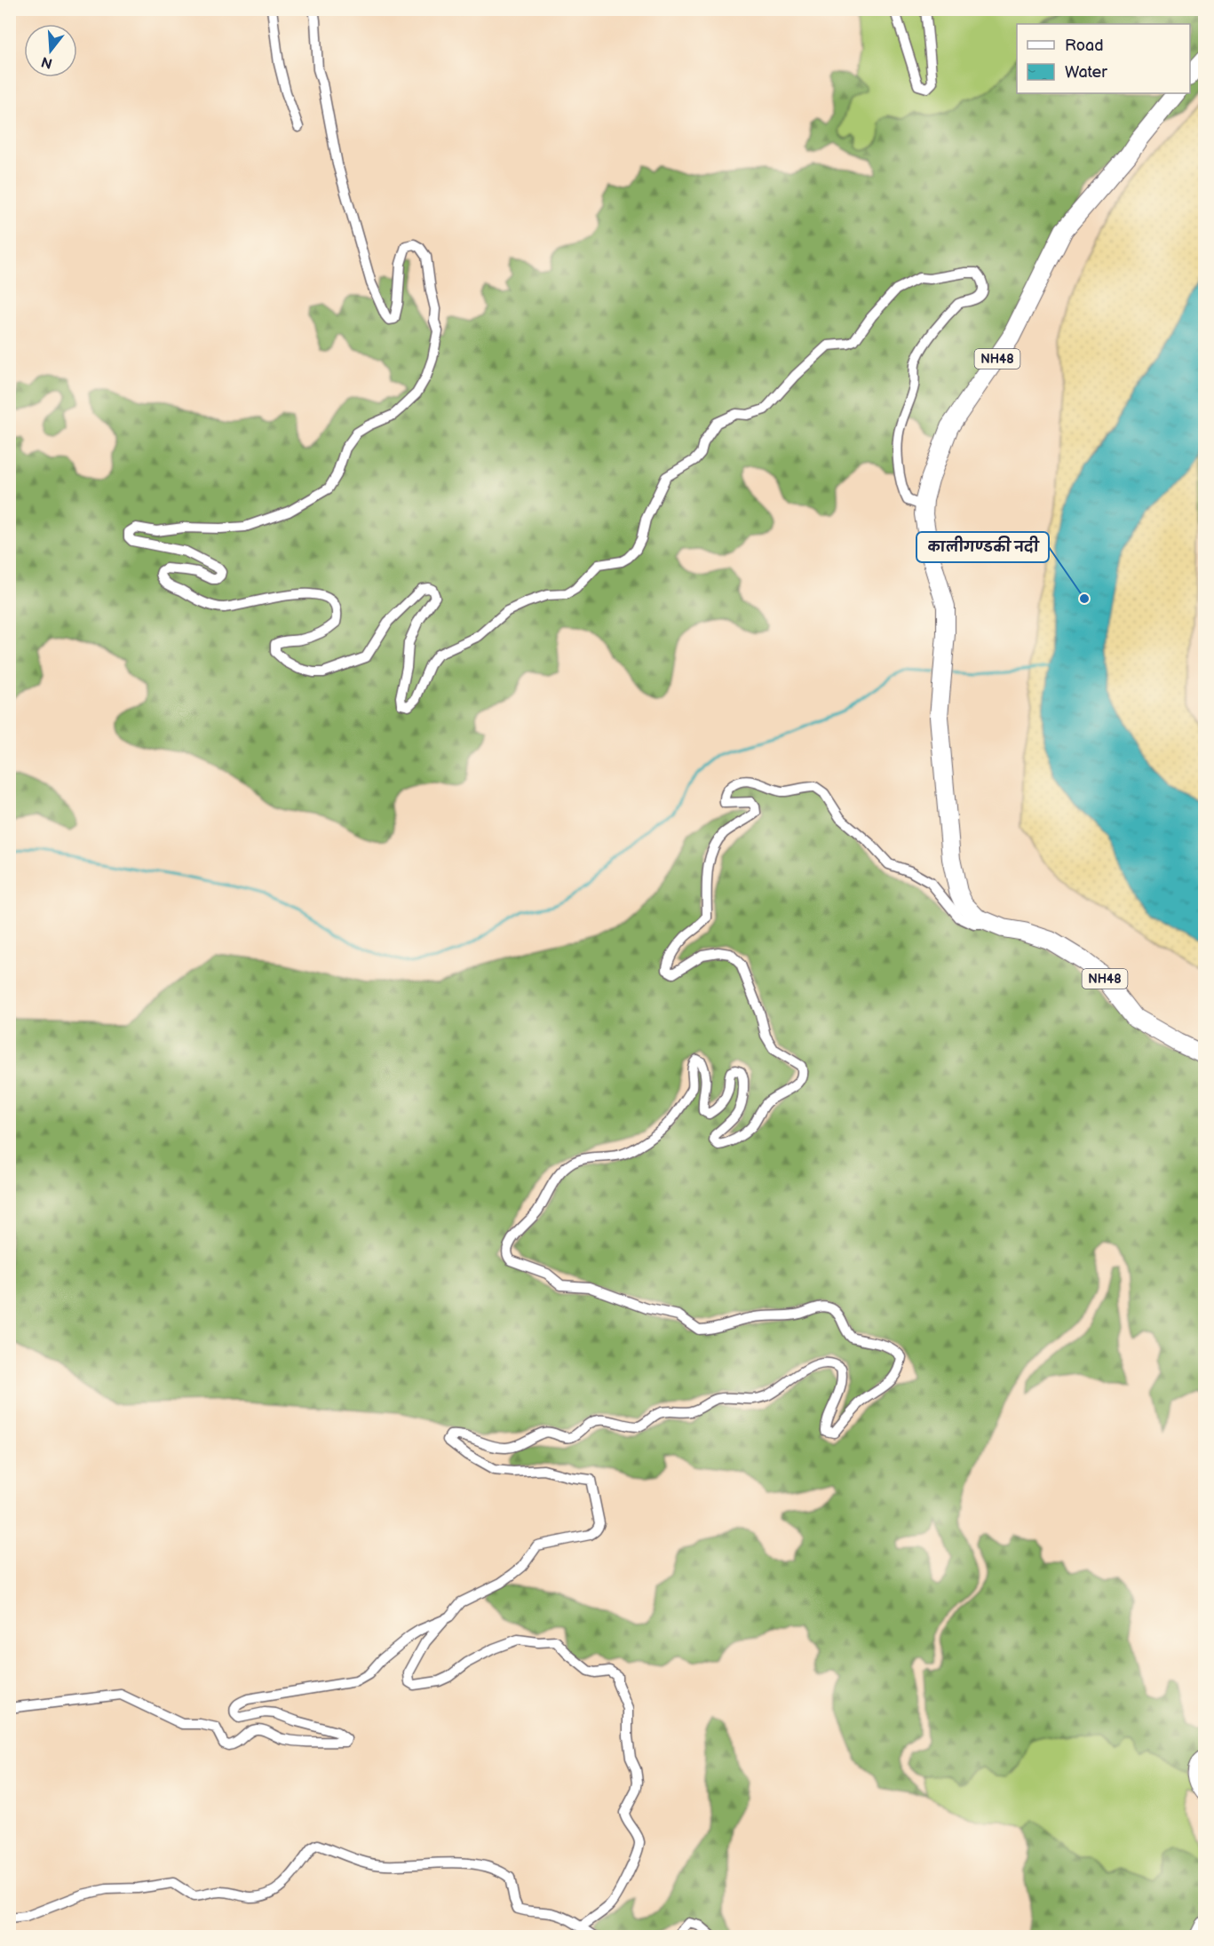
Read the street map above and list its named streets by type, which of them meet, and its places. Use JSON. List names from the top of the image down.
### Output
{
  "streets": {
    "highway": ["NH48"]
  },
  "places": ["कालीगण्डकी नदी"],
  "legend": ["Road", "Water"],
  "north": "bottom"
}
